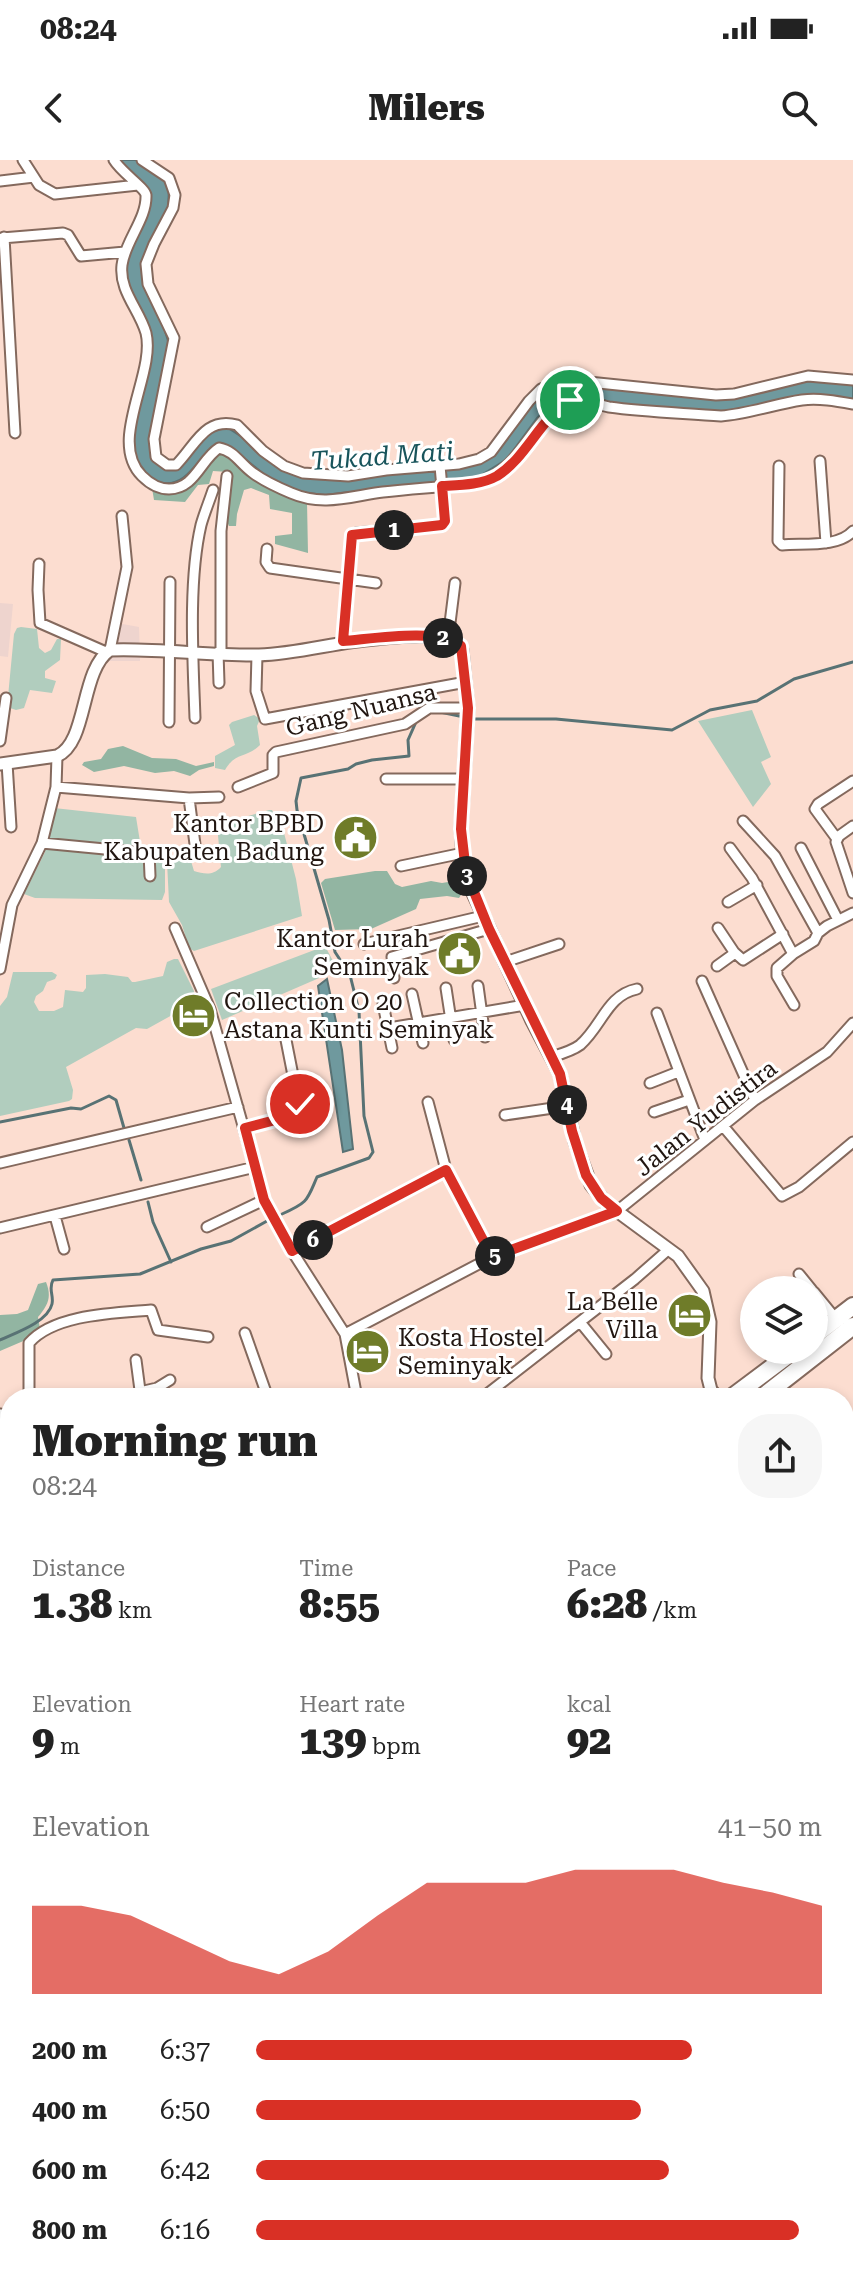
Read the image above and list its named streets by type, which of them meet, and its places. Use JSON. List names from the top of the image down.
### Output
{
  "streets": {
    "street": ["Gang Nuansa", "Jalan Yudistira"]
  },
  "water": ["Tukad Mati"],
  "places": {
    "public building": ["Kantor BPBD Kabupaten Badung", "Kantor Lurah Seminyak"],
    "hotel": ["Collection O 20 Astana Kunti Seminyak", "La Belle Villa", "Kosta Hostel Seminyak"]
  },
  "page": {
    "status": "08:24",
    "header": "Milers",
    "pins": [
      "1",
      "2",
      "3",
      "4",
      "6",
      "5"
    ],
    "heading": ["Morning run", "08:24"],
    "stats": [
      ["Distance", "1.38 km"],
      ["Time", "8:55"],
      ["Pace", "6:28 /km"],
      ["Elevation", "9 m"],
      ["Heart rate", "139 bpm"],
      ["kcal", "92"]
    ],
    "chart": ["Elevation", "41–50 m"],
    "list": [
      {
        "name": "200 m",
        "note": "6:37"
      },
      {
        "name": "400 m",
        "note": "6:50"
      },
      {
        "name": "600 m",
        "note": "6:42"
      },
      {
        "name": "800 m",
        "note": "6:16"
      }
    ]
  }
}
